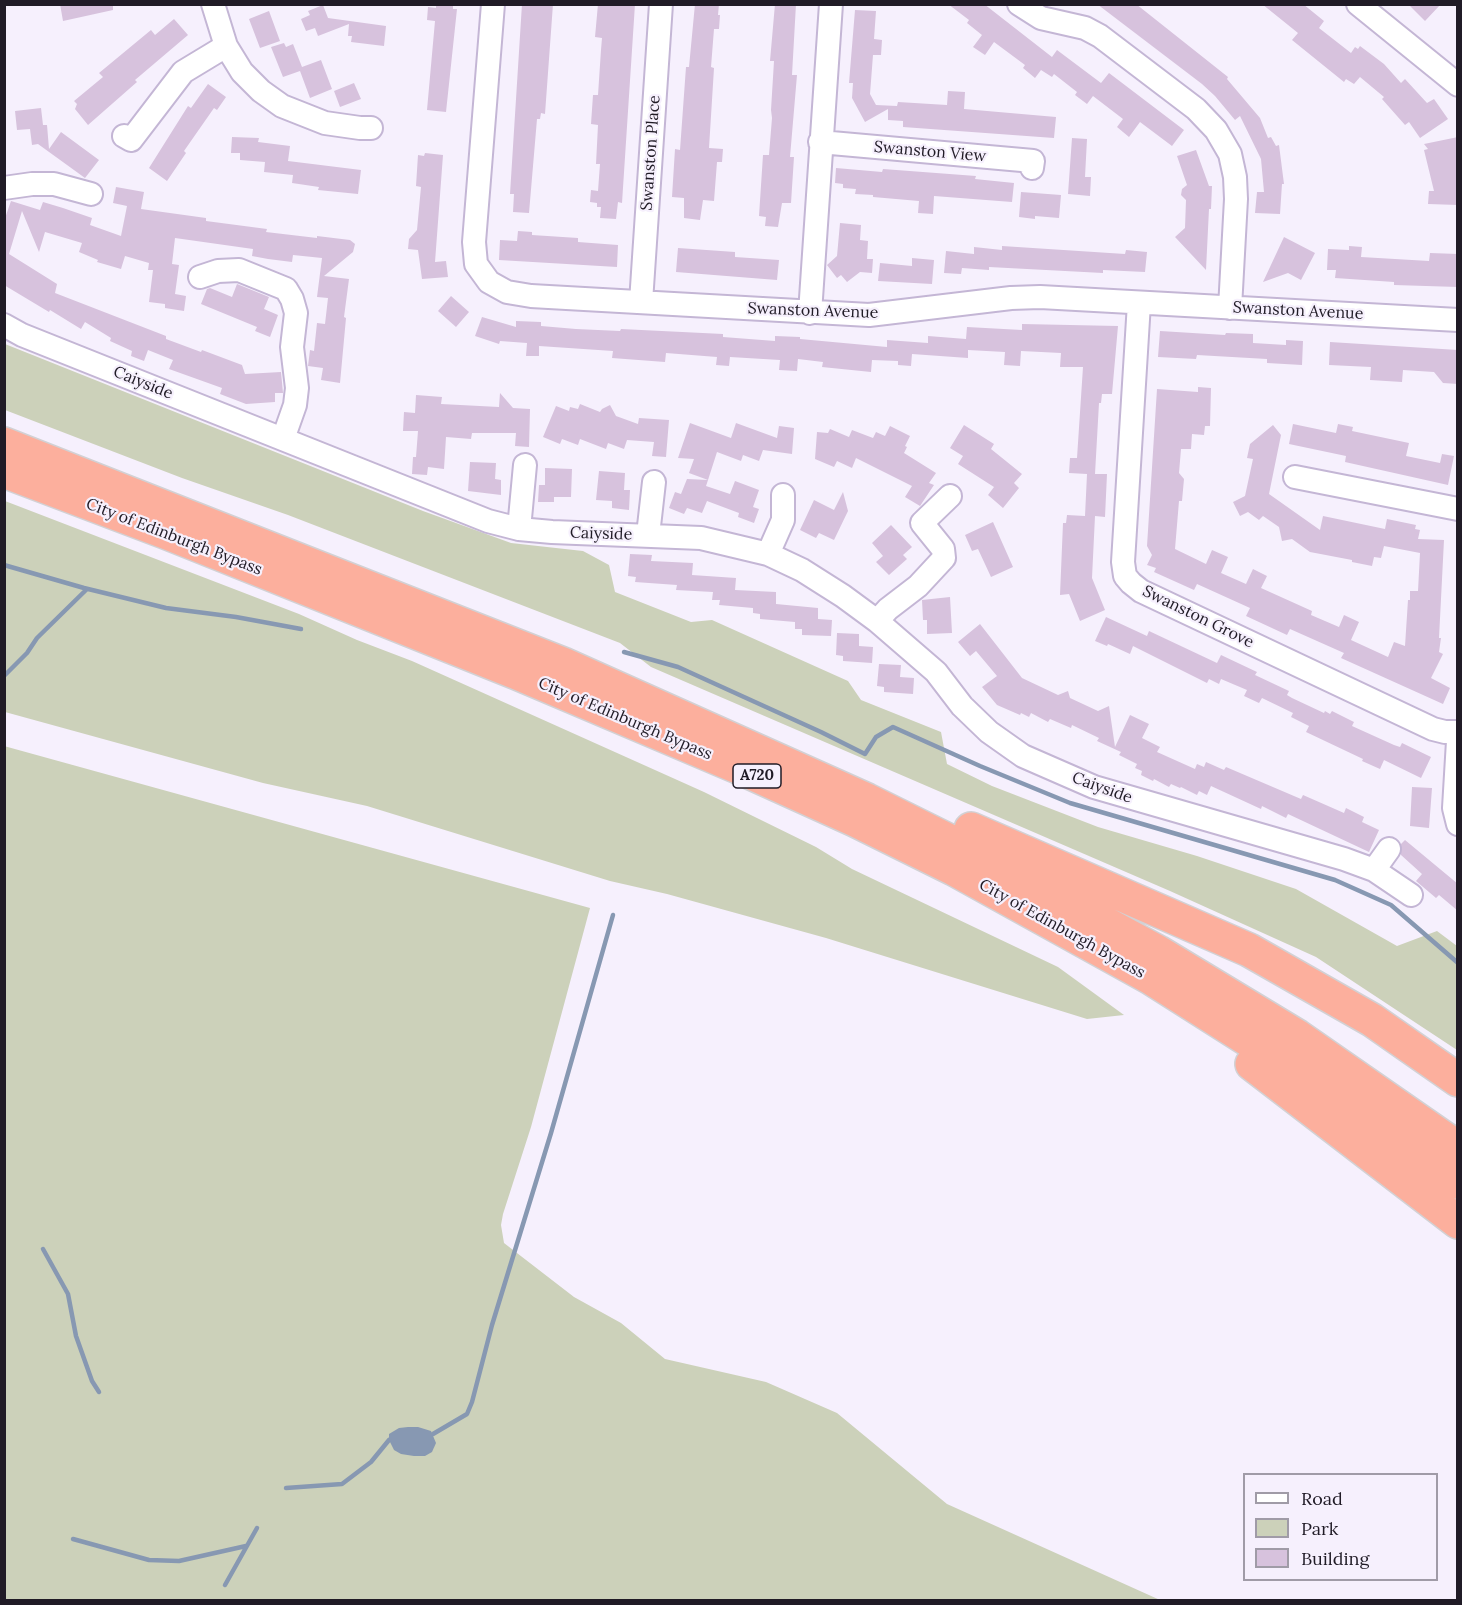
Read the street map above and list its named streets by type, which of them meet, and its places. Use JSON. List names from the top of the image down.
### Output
{
  "streets": {
    "highway": ["City of Edinburgh Bypass", "A720"],
    "street": [
      "Swanston View",
      "Swanston Place",
      "Swanston Avenue",
      "Caiyside",
      "Swanston Grove"
    ]
  },
  "crossings": [
    ["Swanston Place", "Swanston Avenue"],
    ["Swanston Avenue", "Swanston Grove"]
  ],
  "legend": ["Road", "Park", "Building"]
}
